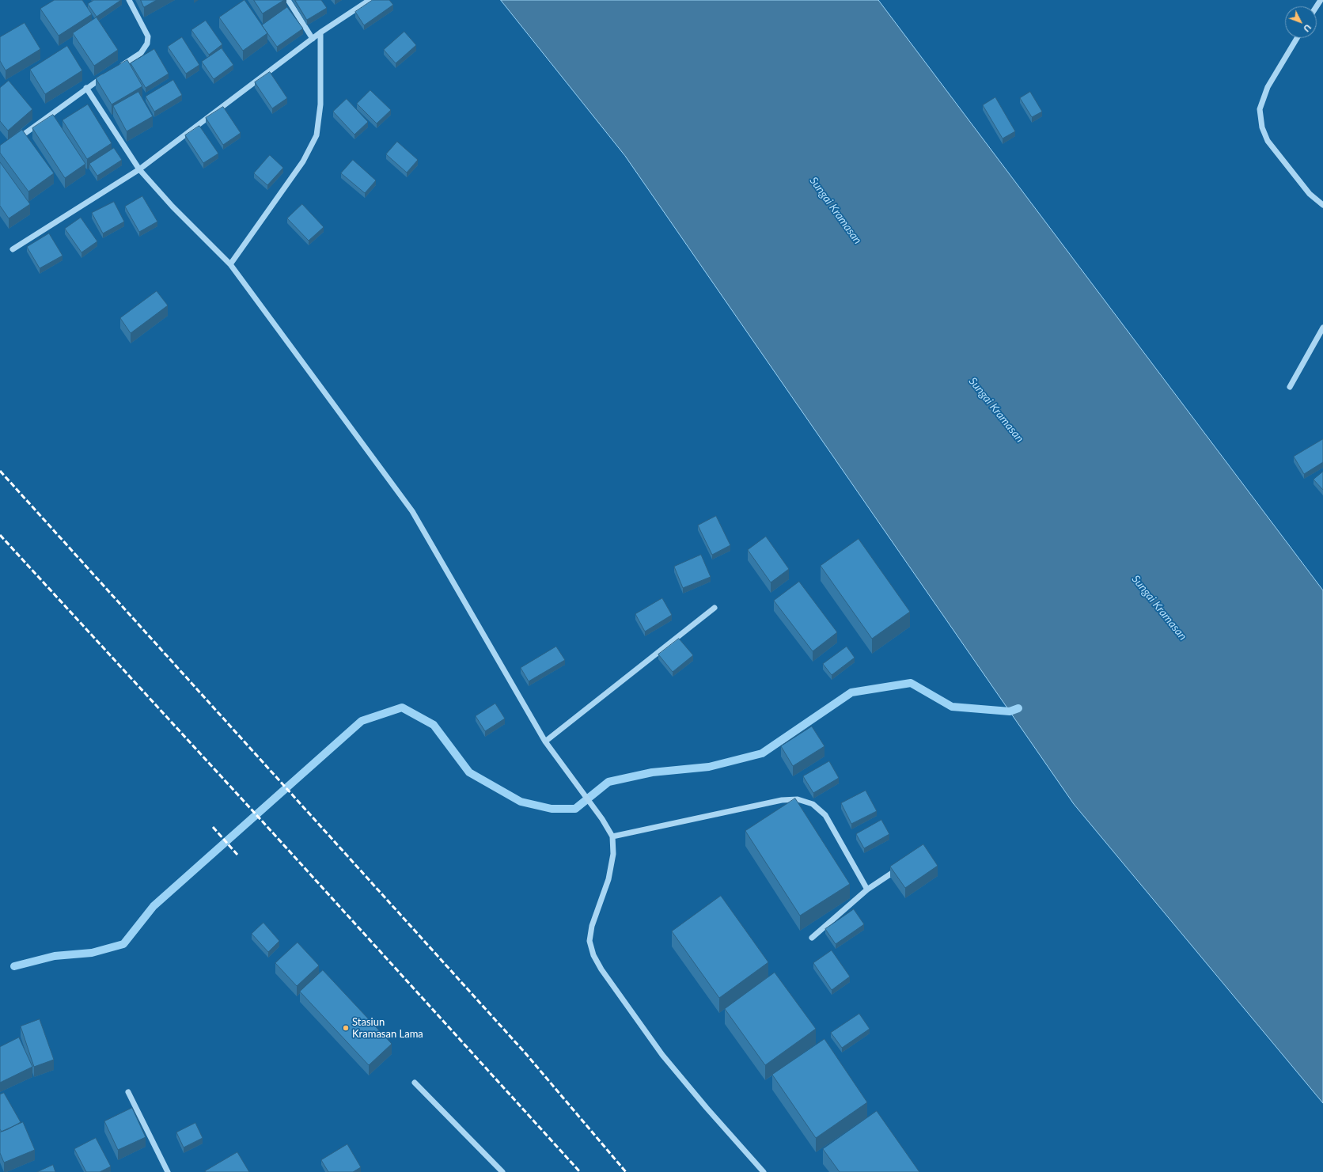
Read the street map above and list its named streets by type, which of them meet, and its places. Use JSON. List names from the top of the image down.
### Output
{
  "water": ["Sungai Kramasan"],
  "places": ["Stasiun Kramasan Lama"],
  "north": "bottom right"
}
